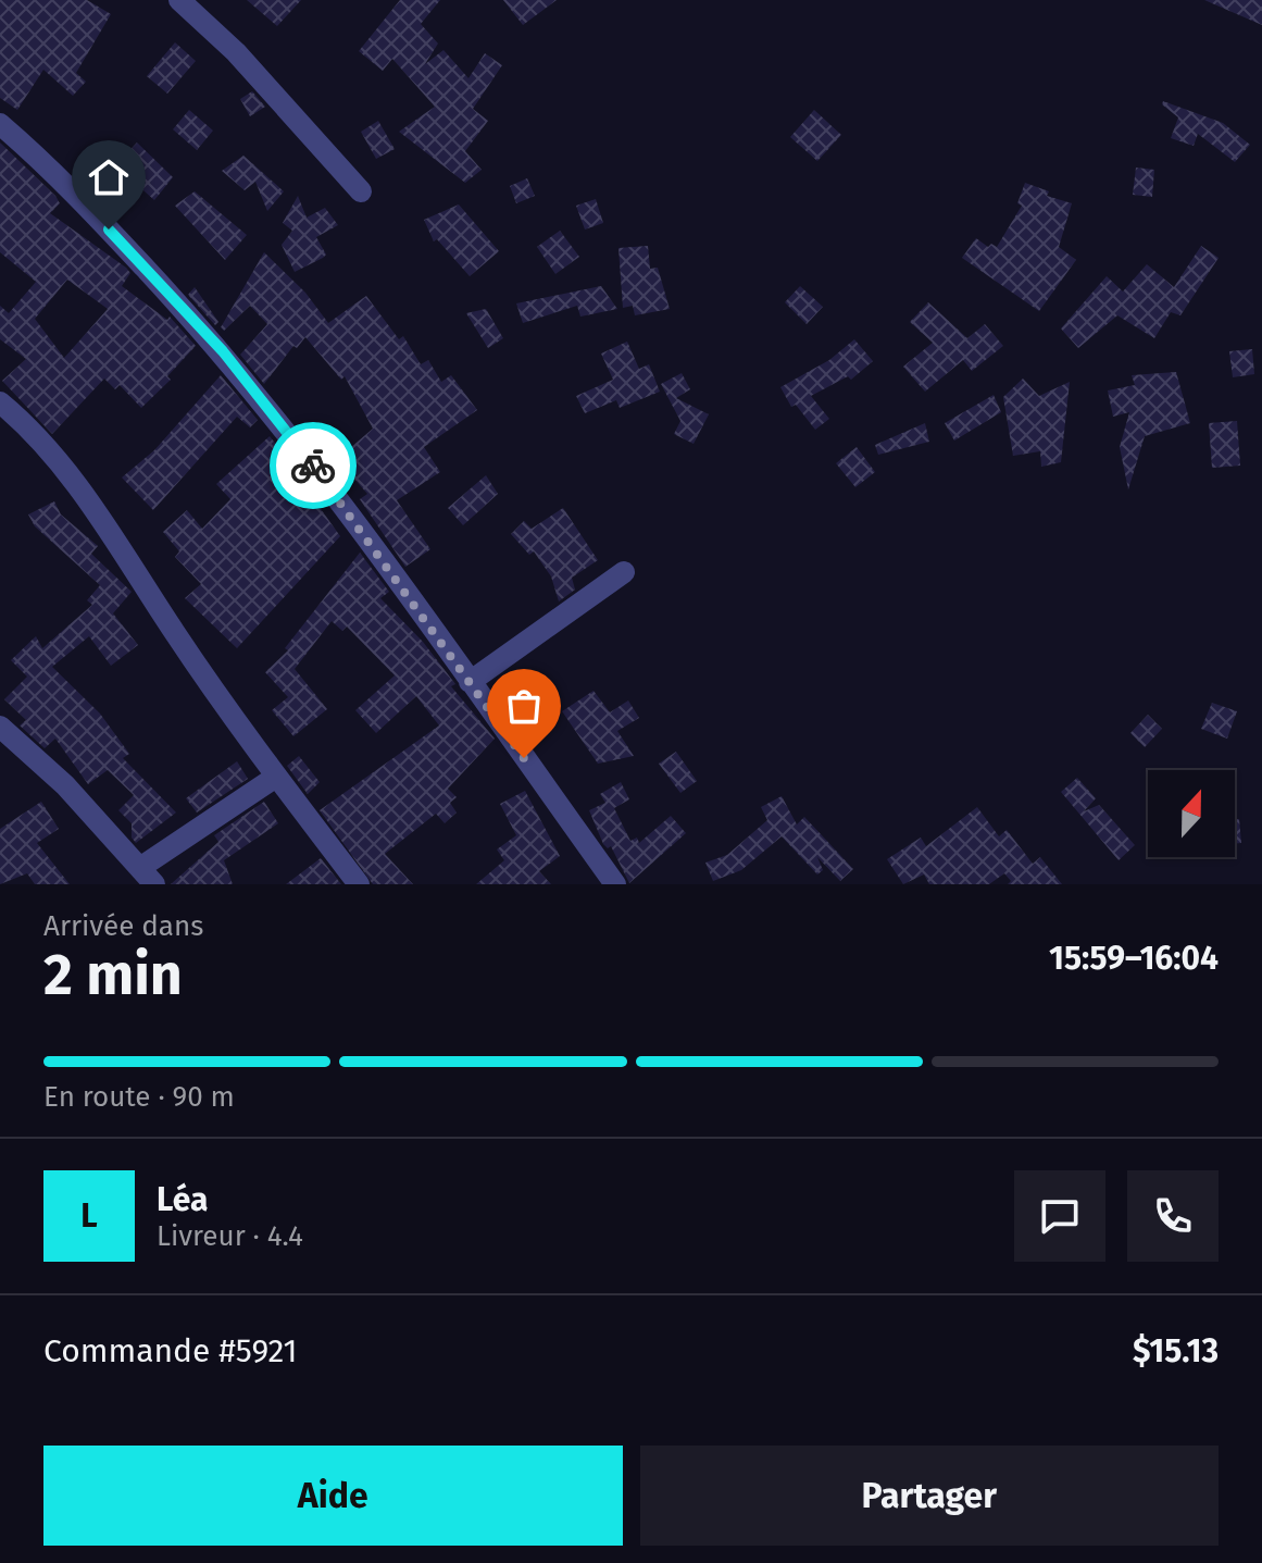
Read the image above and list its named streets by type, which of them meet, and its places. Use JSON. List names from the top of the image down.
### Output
{
  "north": "top",
  "page": {
    "heading": ["2 min", "Arrivée dans", "15:59–16:04"],
    "panel": [
      "Léa",
      "Livreur · 4.4",
      "Commande #5921",
      "$15.13"
    ],
    "bar": "En route · 90 m",
    "round": "L",
    "buttons": ["Aide", "Partager"]
  }
}
